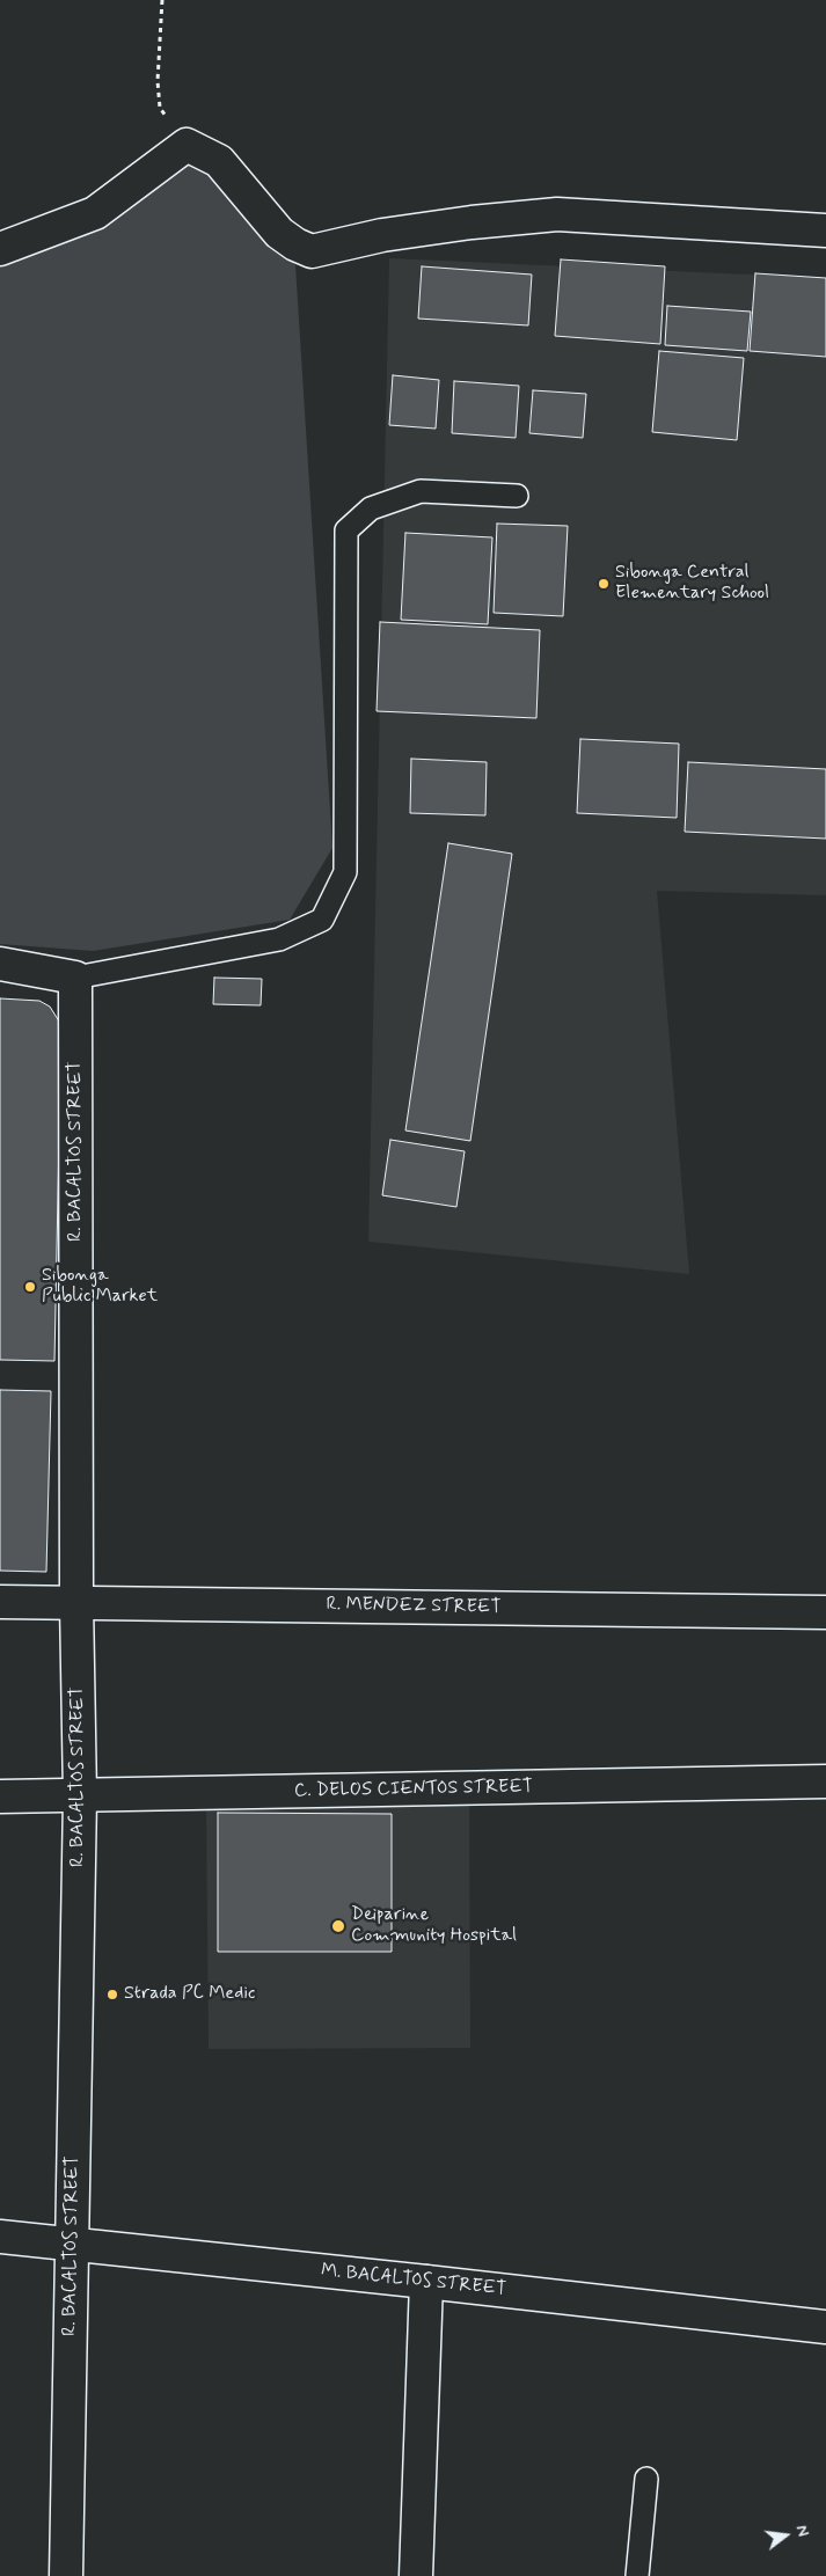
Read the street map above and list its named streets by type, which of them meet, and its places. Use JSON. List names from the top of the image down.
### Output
{
  "streets": {
    "street": [
      "R. BACALTOS STREET",
      "R. MENDEZ STREET",
      "C. DELOS CIENTOS STREET",
      "M. BACALTOS STREET"
    ]
  },
  "crossings": [
    ["R. BACALTOS STREET", "R. MENDEZ STREET"],
    ["R. BACALTOS STREET", "C. DELOS CIENTOS STREET"],
    ["R. BACALTOS STREET", "M. BACALTOS STREET"]
  ],
  "places": [
    "Sibonga Central Elementary School",
    "Sibonga Public Market",
    "Deiparine Community Hospital",
    "Strada PC Medic"
  ],
  "north": "right"
}
